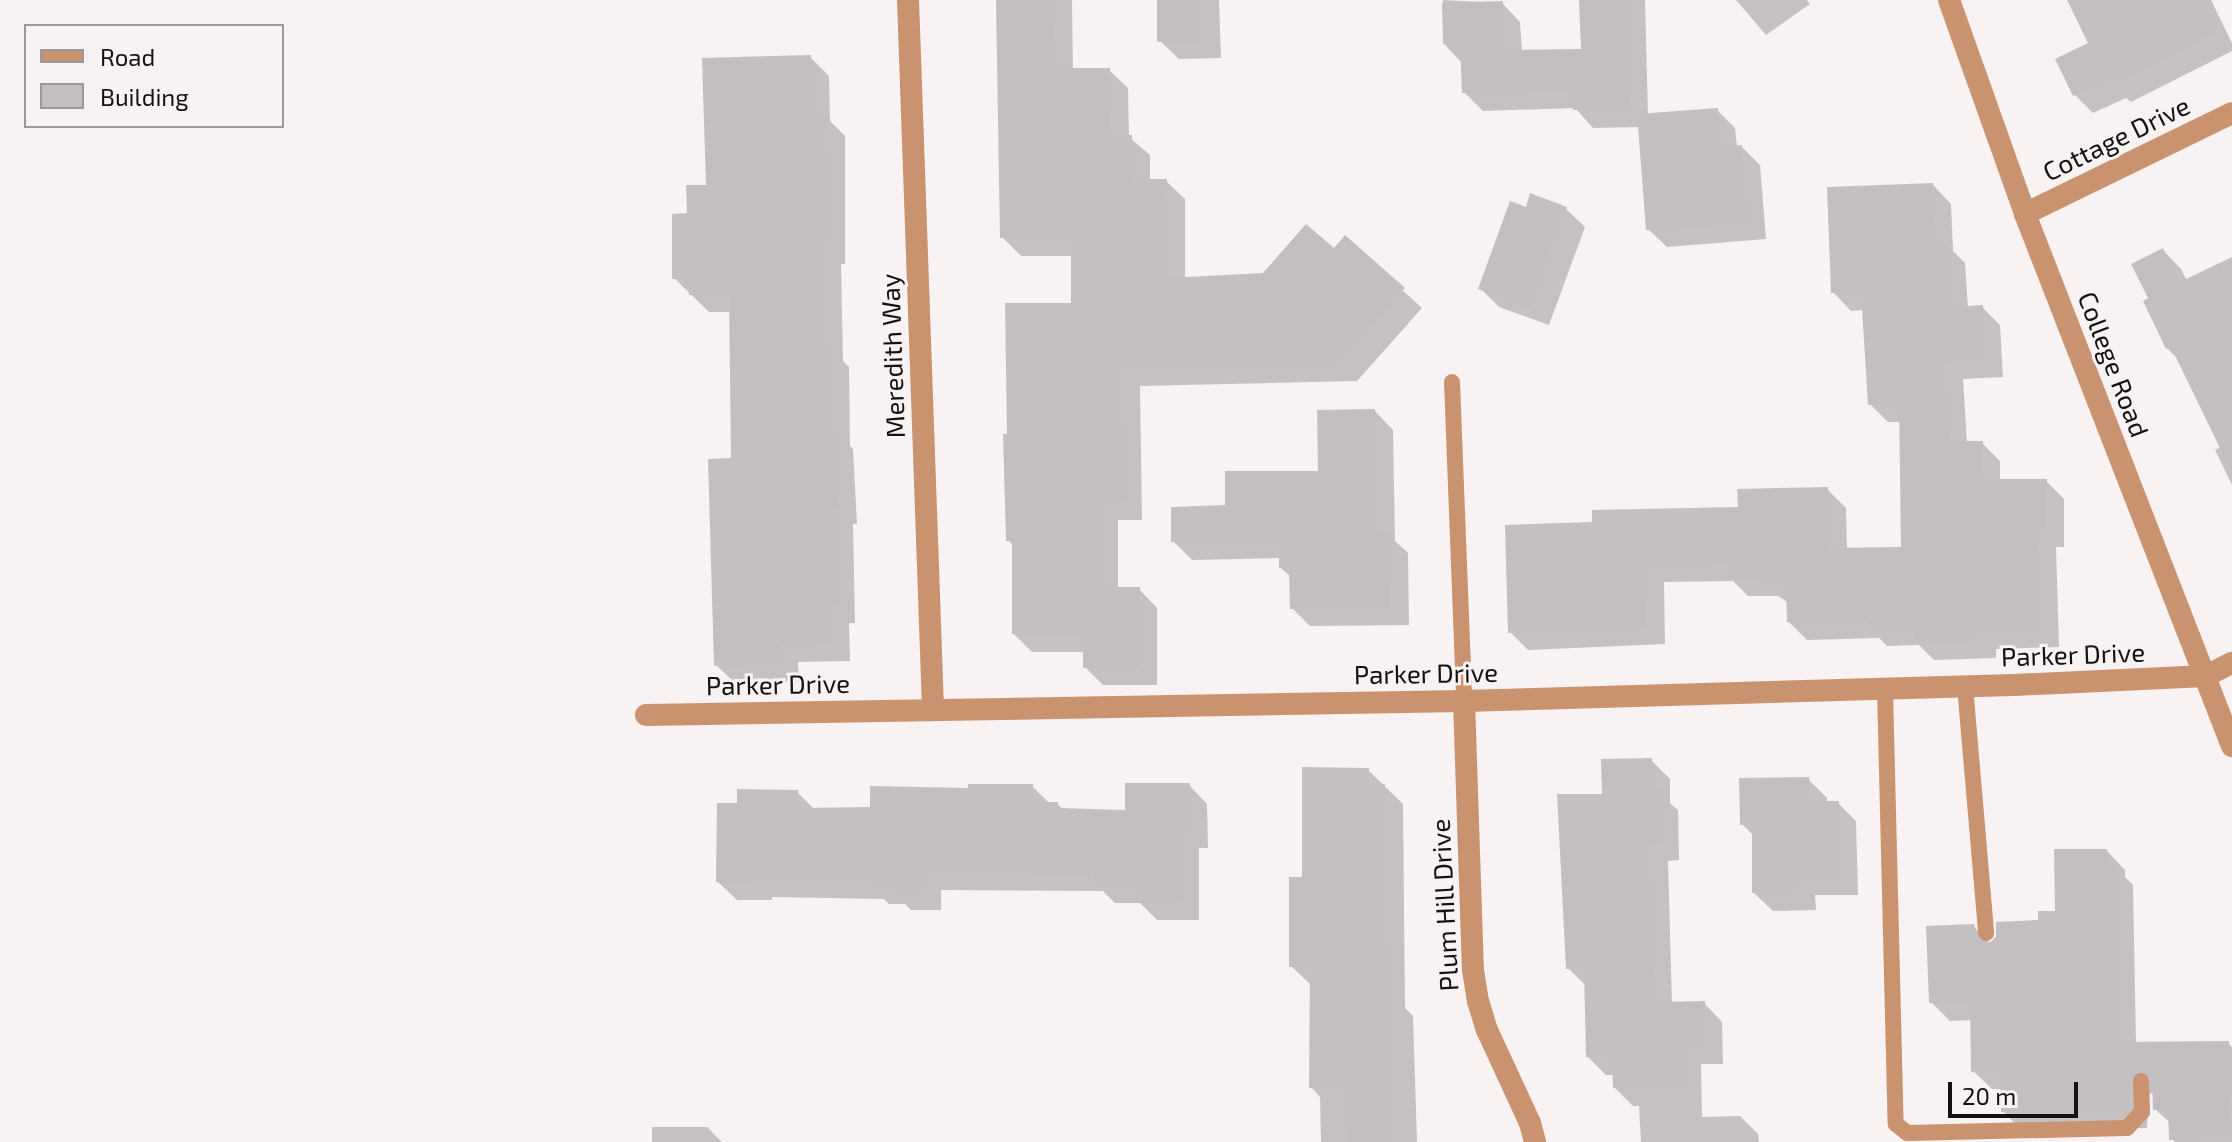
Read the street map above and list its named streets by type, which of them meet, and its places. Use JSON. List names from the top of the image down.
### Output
{
  "streets": {
    "street": [
      "Cottage Drive",
      "Meredith Way",
      "College Road",
      "Parker Drive",
      "Plum Hill Drive"
    ]
  },
  "crossings": [
    ["Cottage Drive", "College Road"],
    ["Meredith Way", "Parker Drive"],
    ["College Road", "Parker Drive"],
    ["Parker Drive", "Plum Hill Drive"]
  ],
  "legend": ["Road", "Building"],
  "scale_bar": "20 m"
}
